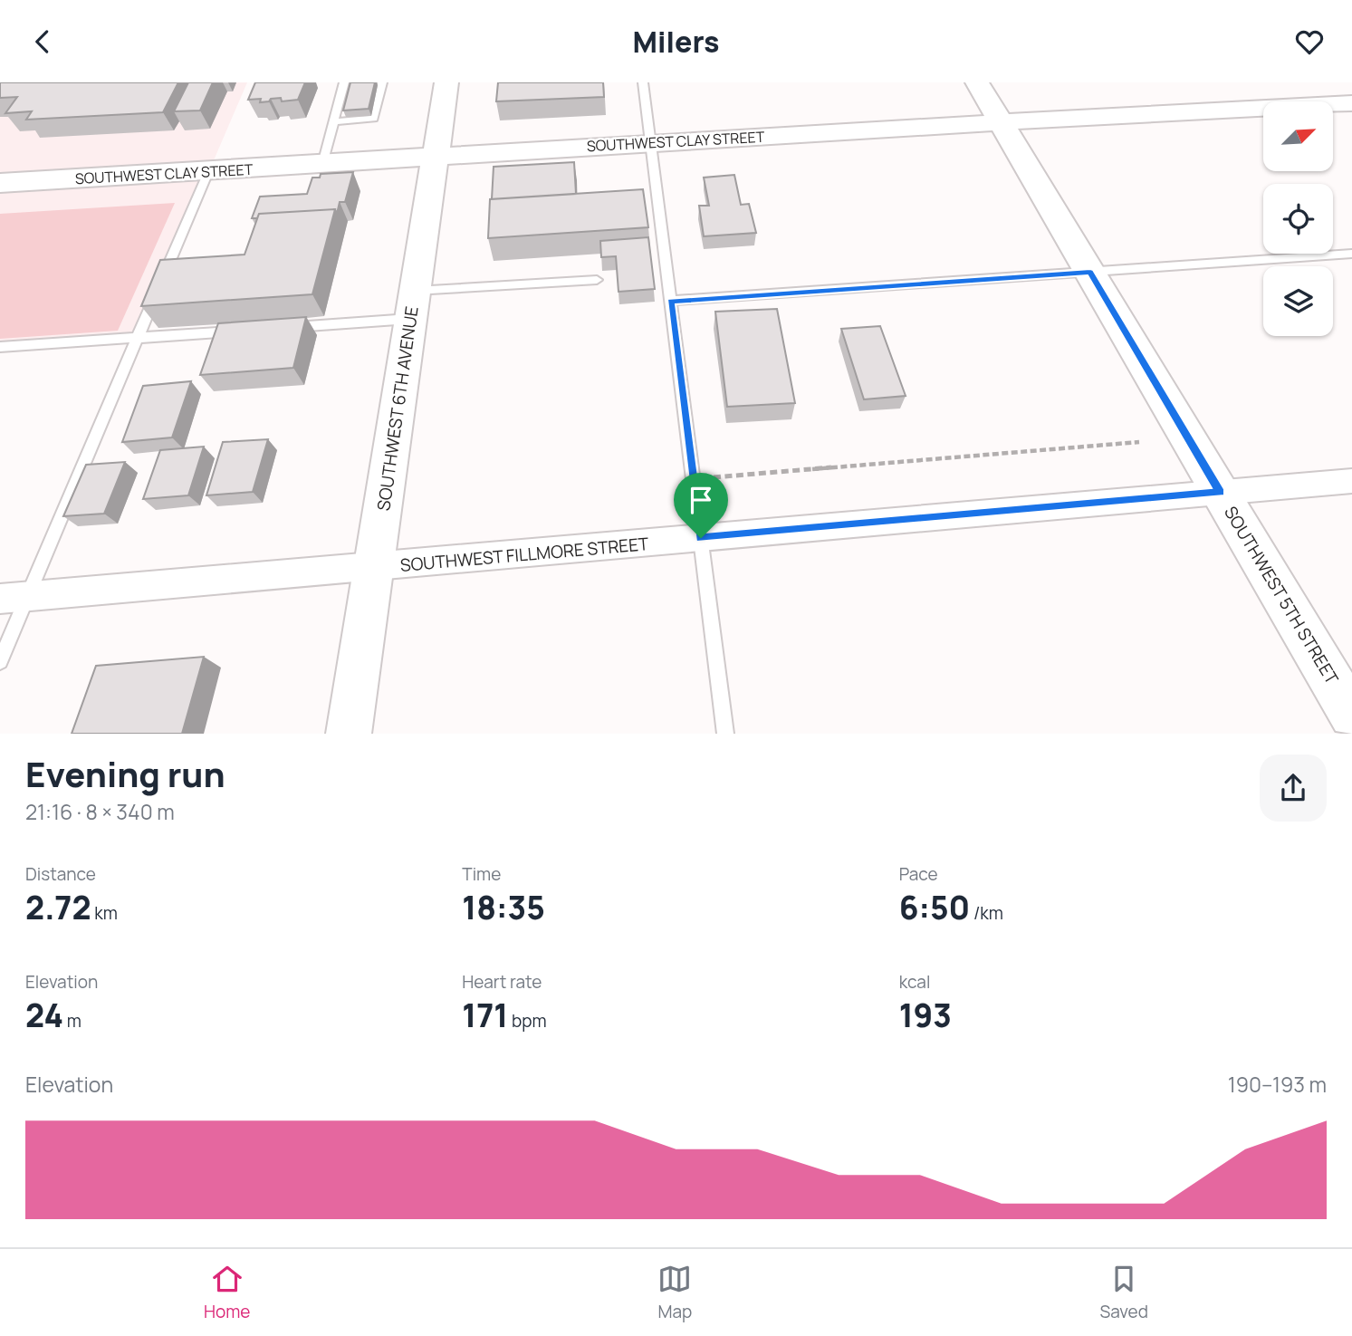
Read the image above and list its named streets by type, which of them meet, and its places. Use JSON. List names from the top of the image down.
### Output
{
  "streets": {
    "street": [
      "SOUTHWEST CLAY STREET",
      "SOUTHWEST 6TH AVENUE",
      "SOUTHWEST FILLMORE STREET",
      "SOUTHWEST 5TH STREET"
    ]
  },
  "crossings": [
    ["SOUTHWEST CLAY STREET", "SOUTHWEST 6TH AVENUE"],
    ["SOUTHWEST CLAY STREET", "SOUTHWEST 5TH STREET"],
    ["SOUTHWEST 6TH AVENUE", "SOUTHWEST FILLMORE STREET"],
    ["SOUTHWEST FILLMORE STREET", "SOUTHWEST 5TH STREET"]
  ],
  "north": "top right",
  "page": {
    "header": "Milers",
    "heading": ["Evening run", "21:16 · 8 × 340 m"],
    "stats": [
      ["Distance", "2.72 km"],
      ["Time", "18:35"],
      ["Pace", "6:50 /km"],
      ["Elevation", "24 m"],
      ["Heart rate", "171 bpm"],
      ["kcal", "193"]
    ],
    "chart": ["Elevation", "190–193 m"],
    "tabs": ["Home", "Map", "Saved"]
  }
}
